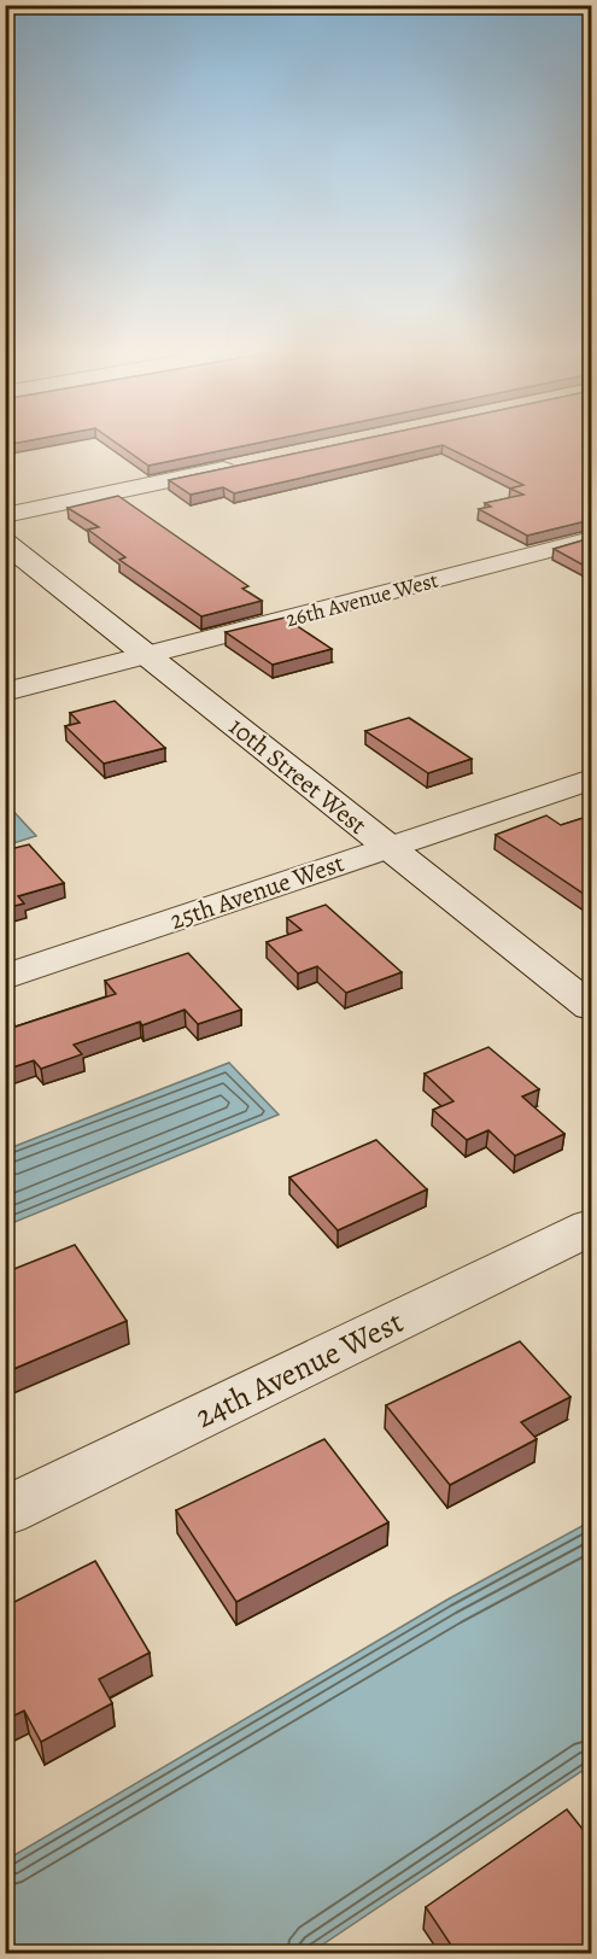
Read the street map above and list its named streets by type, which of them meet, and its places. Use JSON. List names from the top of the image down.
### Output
{
  "streets": {
    "street": [
      "26th Avenue West",
      "10th Street West",
      "25th Avenue West",
      "24th Avenue West"
    ]
  },
  "crossings": [
    ["26th Avenue West", "10th Street West"],
    ["10th Street West", "25th Avenue West"]
  ]
}
